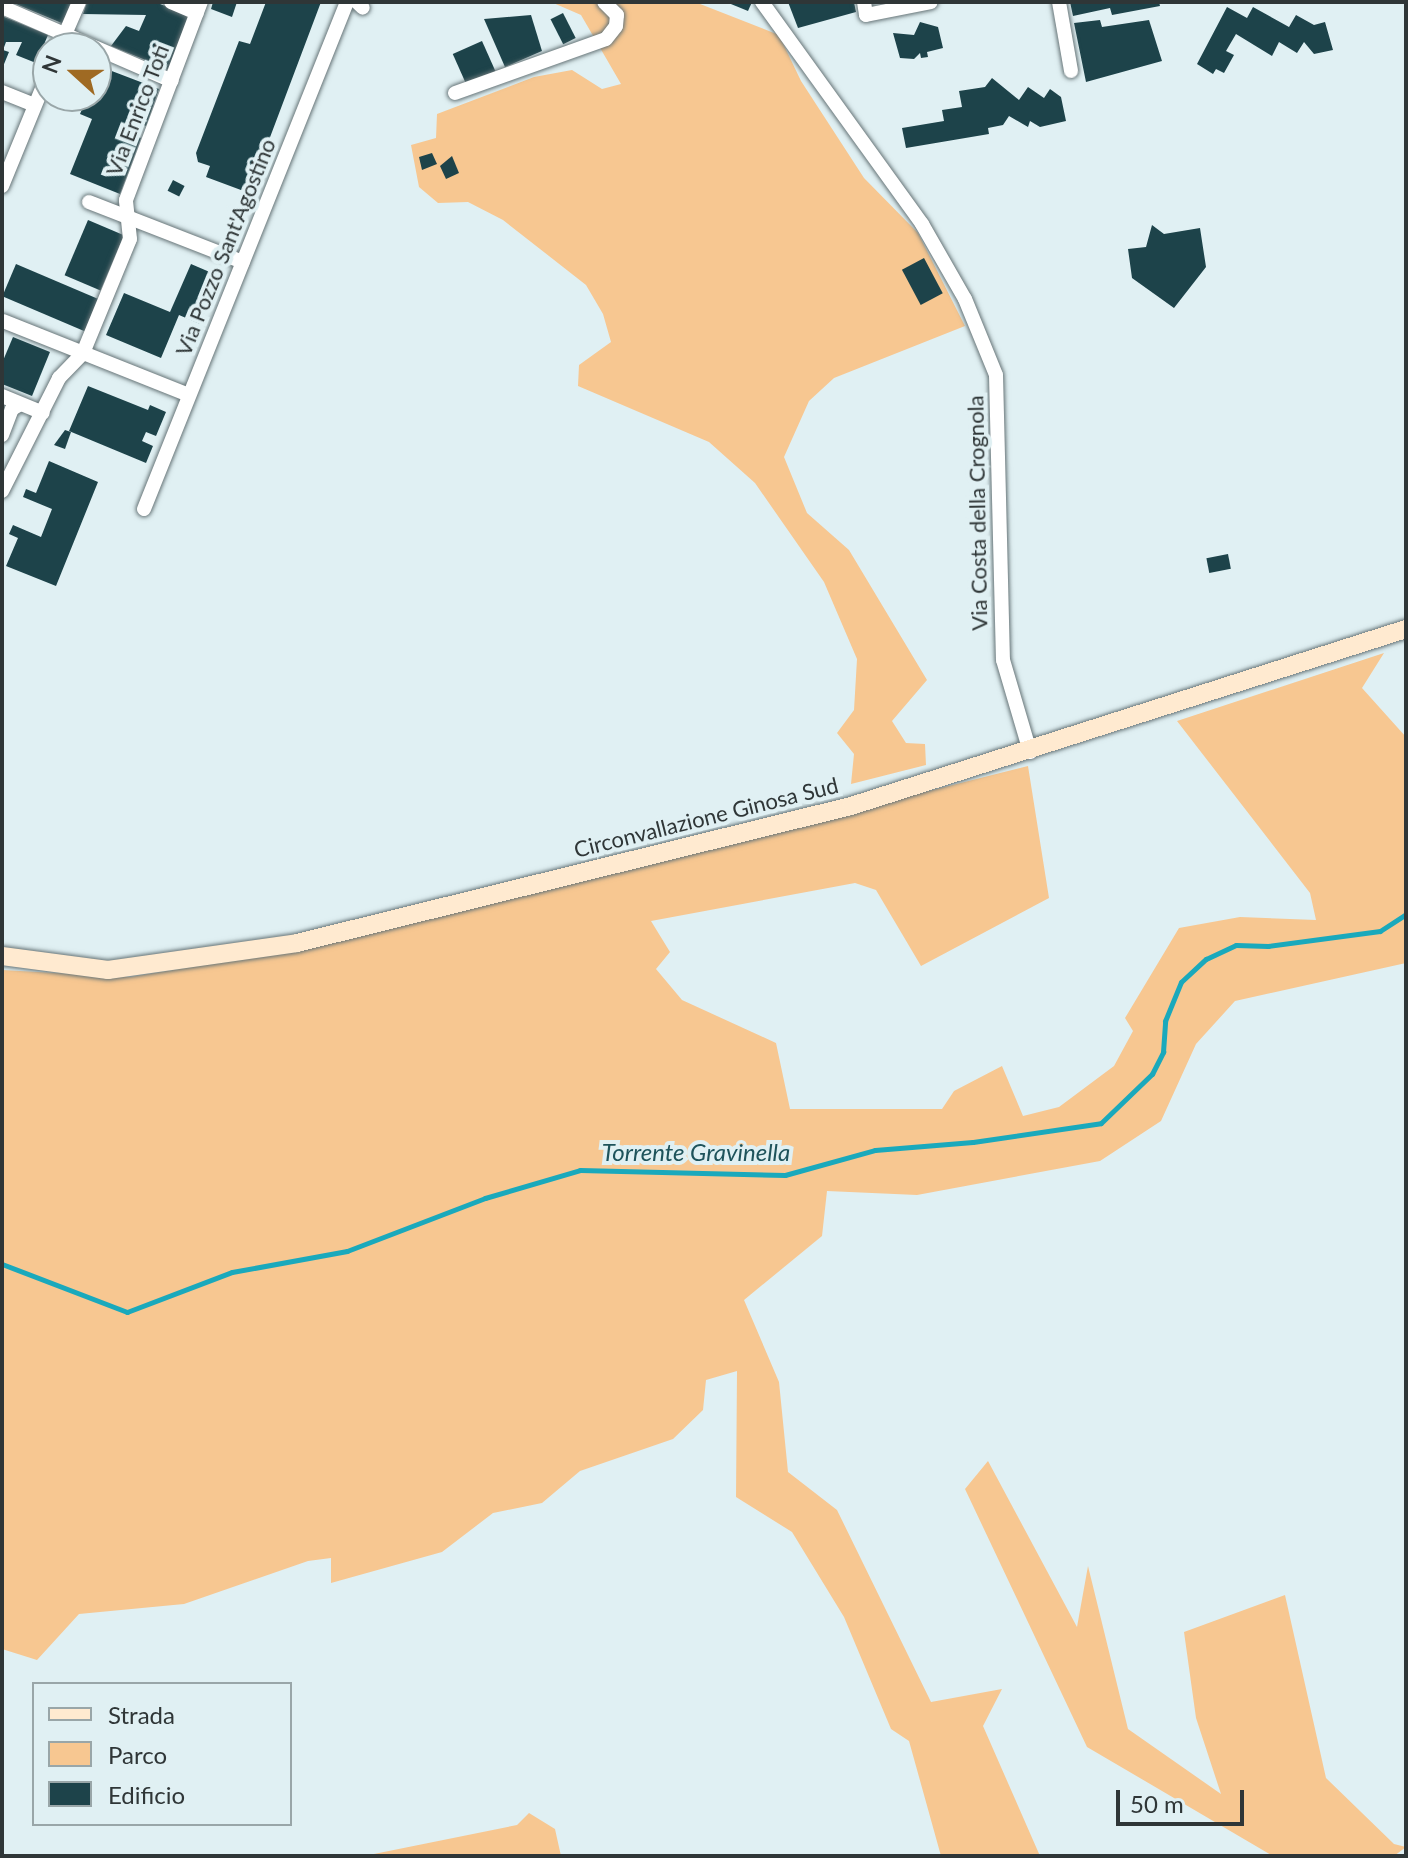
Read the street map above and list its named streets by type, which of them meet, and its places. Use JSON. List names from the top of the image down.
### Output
{
  "streets": {
    "main road": ["Circonvallazione Ginosa Sud"],
    "street": ["Via Enrico Toti", "Via Pozzo Sant'Agostino", "Via Costa della Crognola"]
  },
  "crossings": [
    ["Via Costa della Crognola", "Circonvallazione Ginosa Sud"]
  ],
  "water": ["Torrente Gravinella"],
  "legend": ["Strada", "Parco", "Edificio"],
  "scale_bar": "50 m",
  "north": "left"
}
